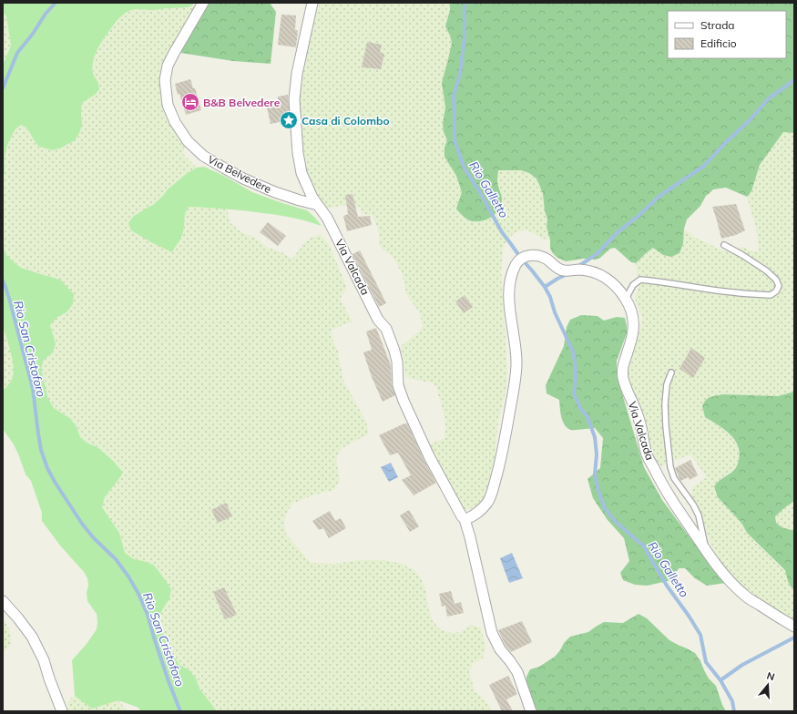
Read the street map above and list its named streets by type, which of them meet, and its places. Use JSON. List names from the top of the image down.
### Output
{
  "streets": {
    "street": ["Via Belvedere", "Via Valcada"]
  },
  "crossings": [
    ["Via Belvedere", "Via Valcada"]
  ],
  "water": ["Rio Galletto", "Rio San Cristoforo"],
  "places": {
    "hotel": ["B&B Belvedere"],
    "place": ["Casa di Colombo"]
  },
  "legend": ["Strada", "Edificio"],
  "north": "top"
}
